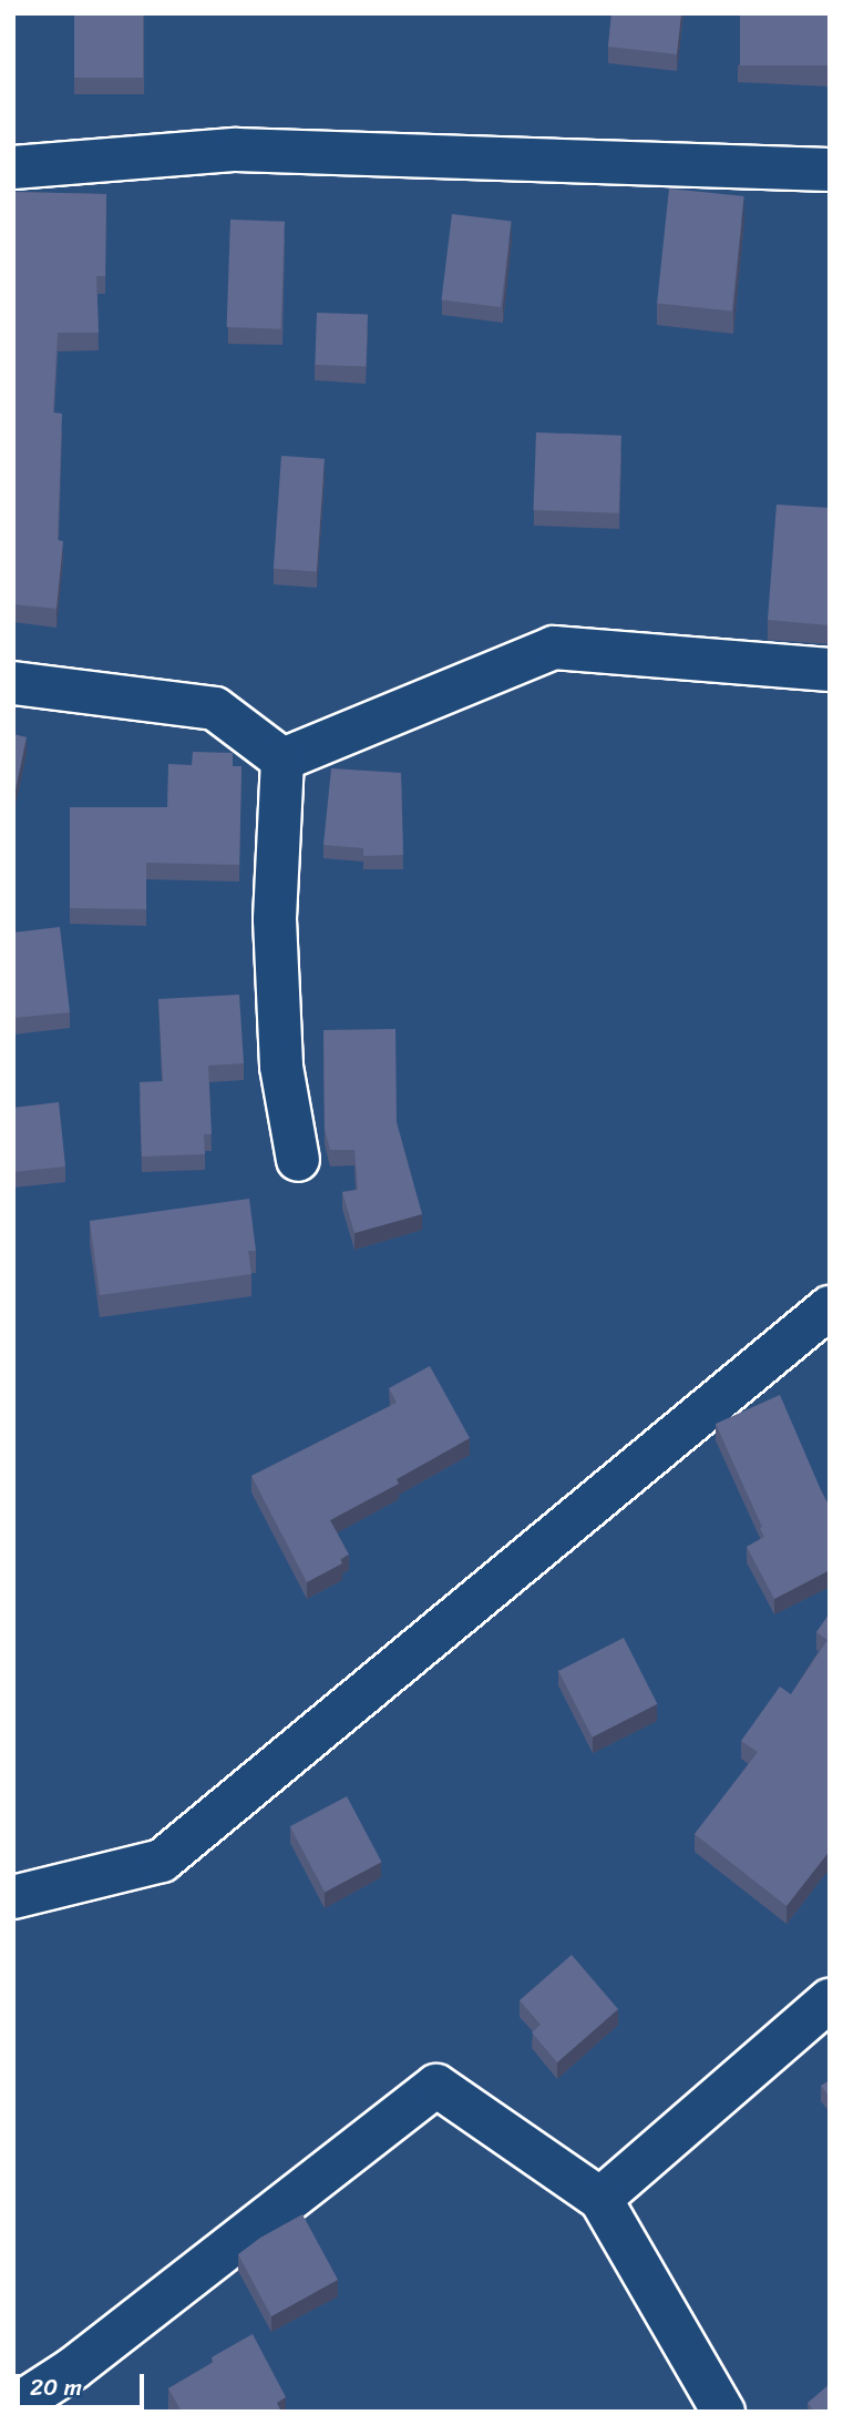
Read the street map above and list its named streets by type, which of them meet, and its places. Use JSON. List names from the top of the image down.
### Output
{
  "scale_bar": "20 m"
}
